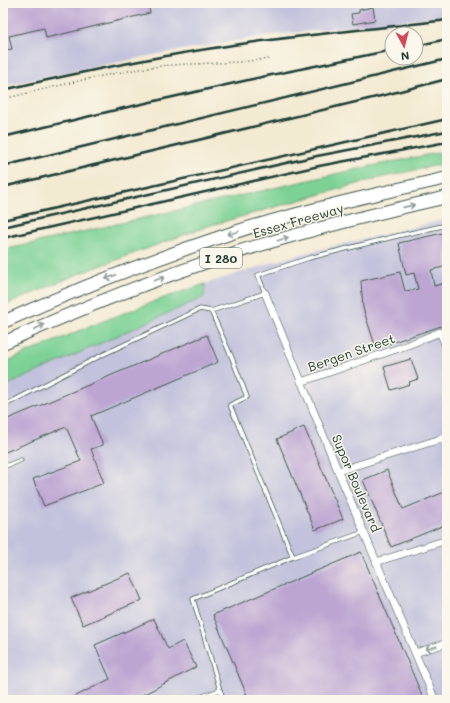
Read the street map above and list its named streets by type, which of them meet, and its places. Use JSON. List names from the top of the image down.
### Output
{
  "streets": {
    "highway": ["Essex Freeway", "I 280"],
    "street": ["Bergen Street", "Supor Boulevard"]
  },
  "crossings": [
    ["Bergen Street", "Supor Boulevard"]
  ],
  "north": "bottom"
}
